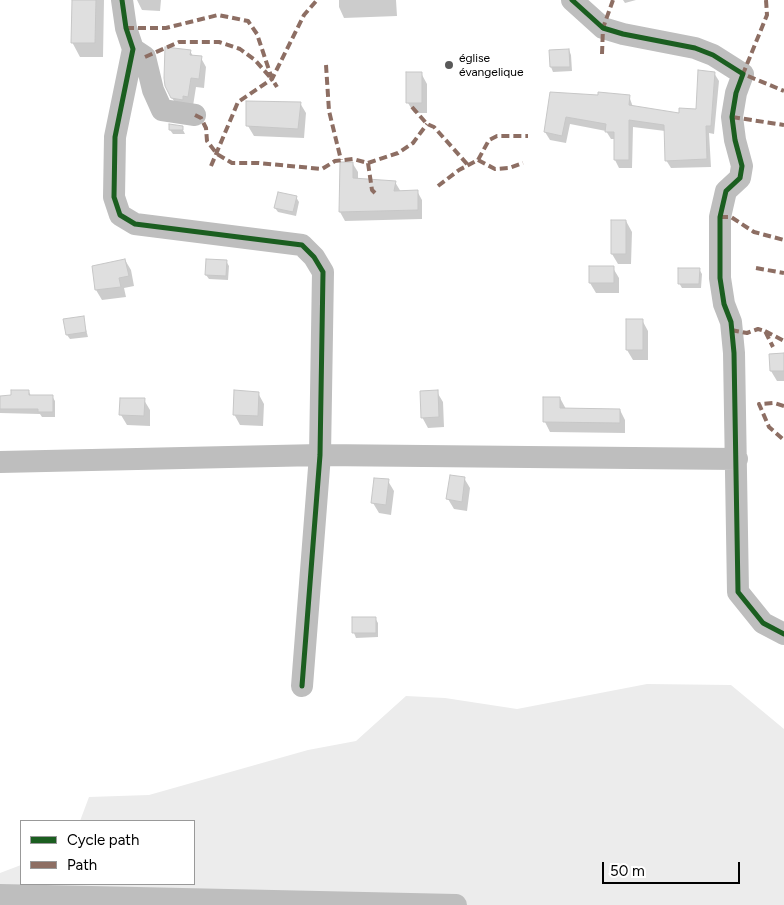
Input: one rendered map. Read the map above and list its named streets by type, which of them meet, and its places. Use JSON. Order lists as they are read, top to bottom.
{
  "places": ["église évangelique"],
  "legend": ["Cycle path", "Path"],
  "scale_bar": "50 m"
}
